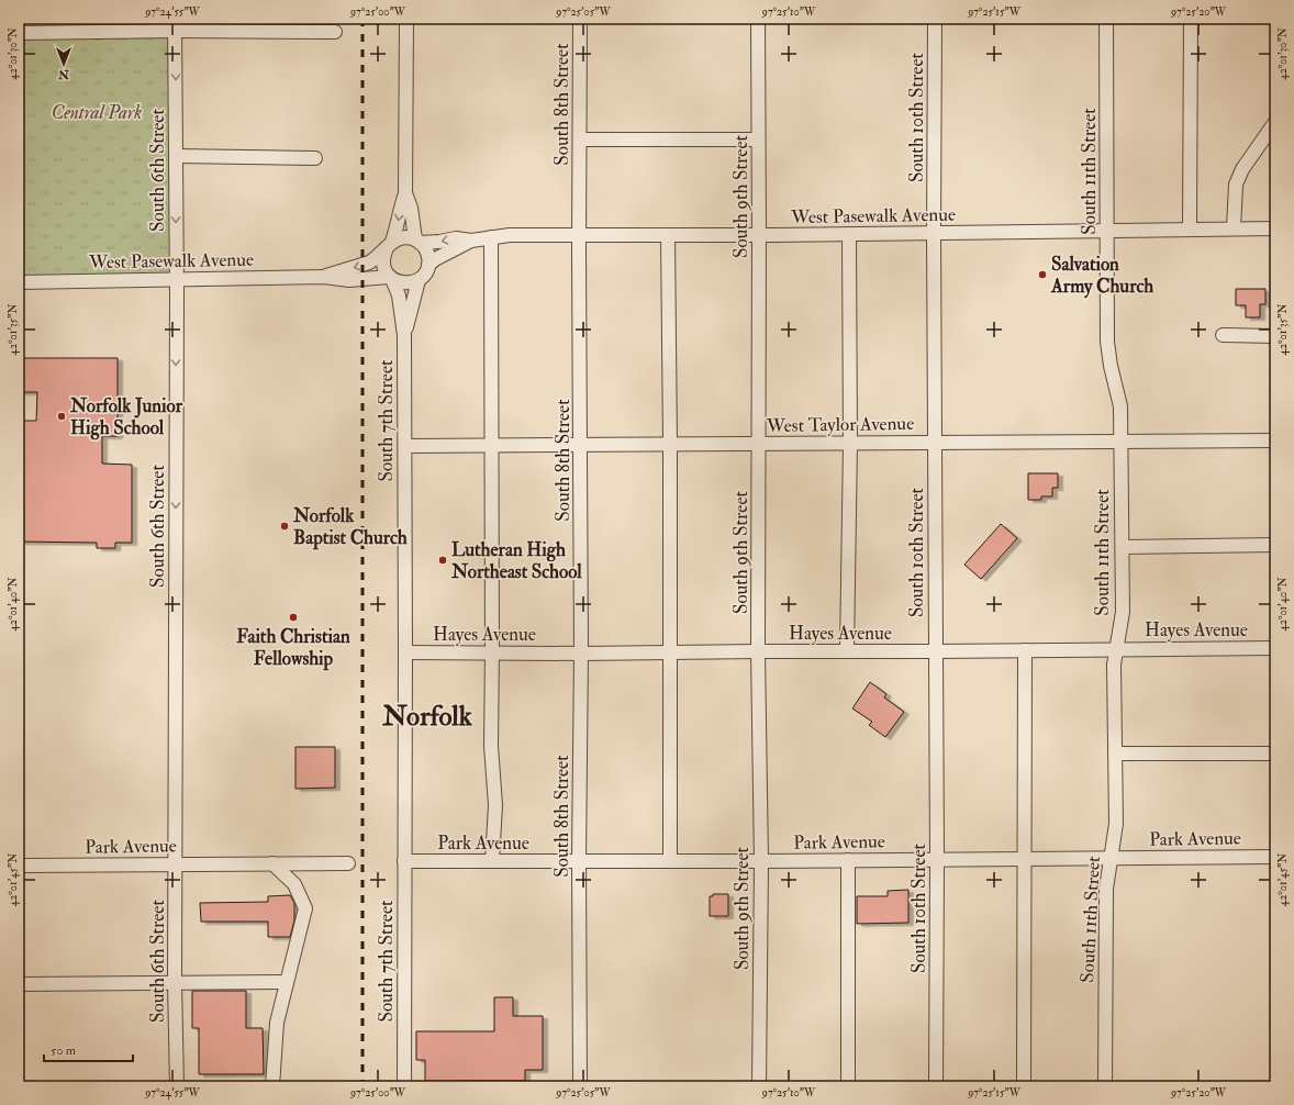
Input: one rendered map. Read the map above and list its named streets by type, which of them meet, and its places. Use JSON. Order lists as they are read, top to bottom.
{
  "streets": {
    "street": [
      "South 8th Street",
      "South 10th Street",
      "South 6th Street",
      "South 11th Street",
      "South 9th Street",
      "West Pasewalk Avenue",
      "South 7th Street",
      "West Taylor Avenue",
      "Hayes Avenue",
      "Park Avenue"
    ]
  },
  "crossings": [
    ["South 8th Street", "West Pasewalk Avenue"],
    ["South 8th Street", "West Taylor Avenue"],
    ["South 8th Street", "Hayes Avenue"],
    ["South 8th Street", "Park Avenue"],
    ["South 10th Street", "West Pasewalk Avenue"],
    ["South 10th Street", "West Taylor Avenue"],
    ["South 10th Street", "Hayes Avenue"],
    ["South 10th Street", "Park Avenue"],
    ["South 6th Street", "West Pasewalk Avenue"],
    ["South 6th Street", "Park Avenue"],
    ["South 11th Street", "West Pasewalk Avenue"],
    ["South 11th Street", "West Taylor Avenue"],
    ["South 11th Street", "Hayes Avenue"],
    ["South 11th Street", "Park Avenue"],
    ["South 9th Street", "West Pasewalk Avenue"],
    ["South 9th Street", "West Taylor Avenue"],
    ["South 9th Street", "Hayes Avenue"],
    ["South 9th Street", "Park Avenue"],
    ["West Pasewalk Avenue", "South 7th Street"],
    ["South 7th Street", "West Taylor Avenue"],
    ["South 7th Street", "Hayes Avenue"],
    ["South 7th Street", "Park Avenue"]
  ],
  "one_way": ["South 6th Street"],
  "districts": ["Norfolk"],
  "parks": ["Central Park"],
  "places": [
    "Salvation Army Church",
    "Norfolk Junior High School",
    "Norfolk Baptist Church",
    "Lutheran High Northeast School",
    "Faith Christian Fellowship"
  ],
  "scale_bar": "50 m",
  "north": "bottom",
  "coordinates": [
    "97°24'55\"W",
    "97°25'00\"W",
    "97°25'05\"W",
    "97°25'10\"W",
    "97°25'15\"W",
    "97°25'20\"W",
    "42°01'30\"N",
    "42°01'35\"N",
    "42°01'40\"N",
    "42°01'45\"N"
  ]
}
